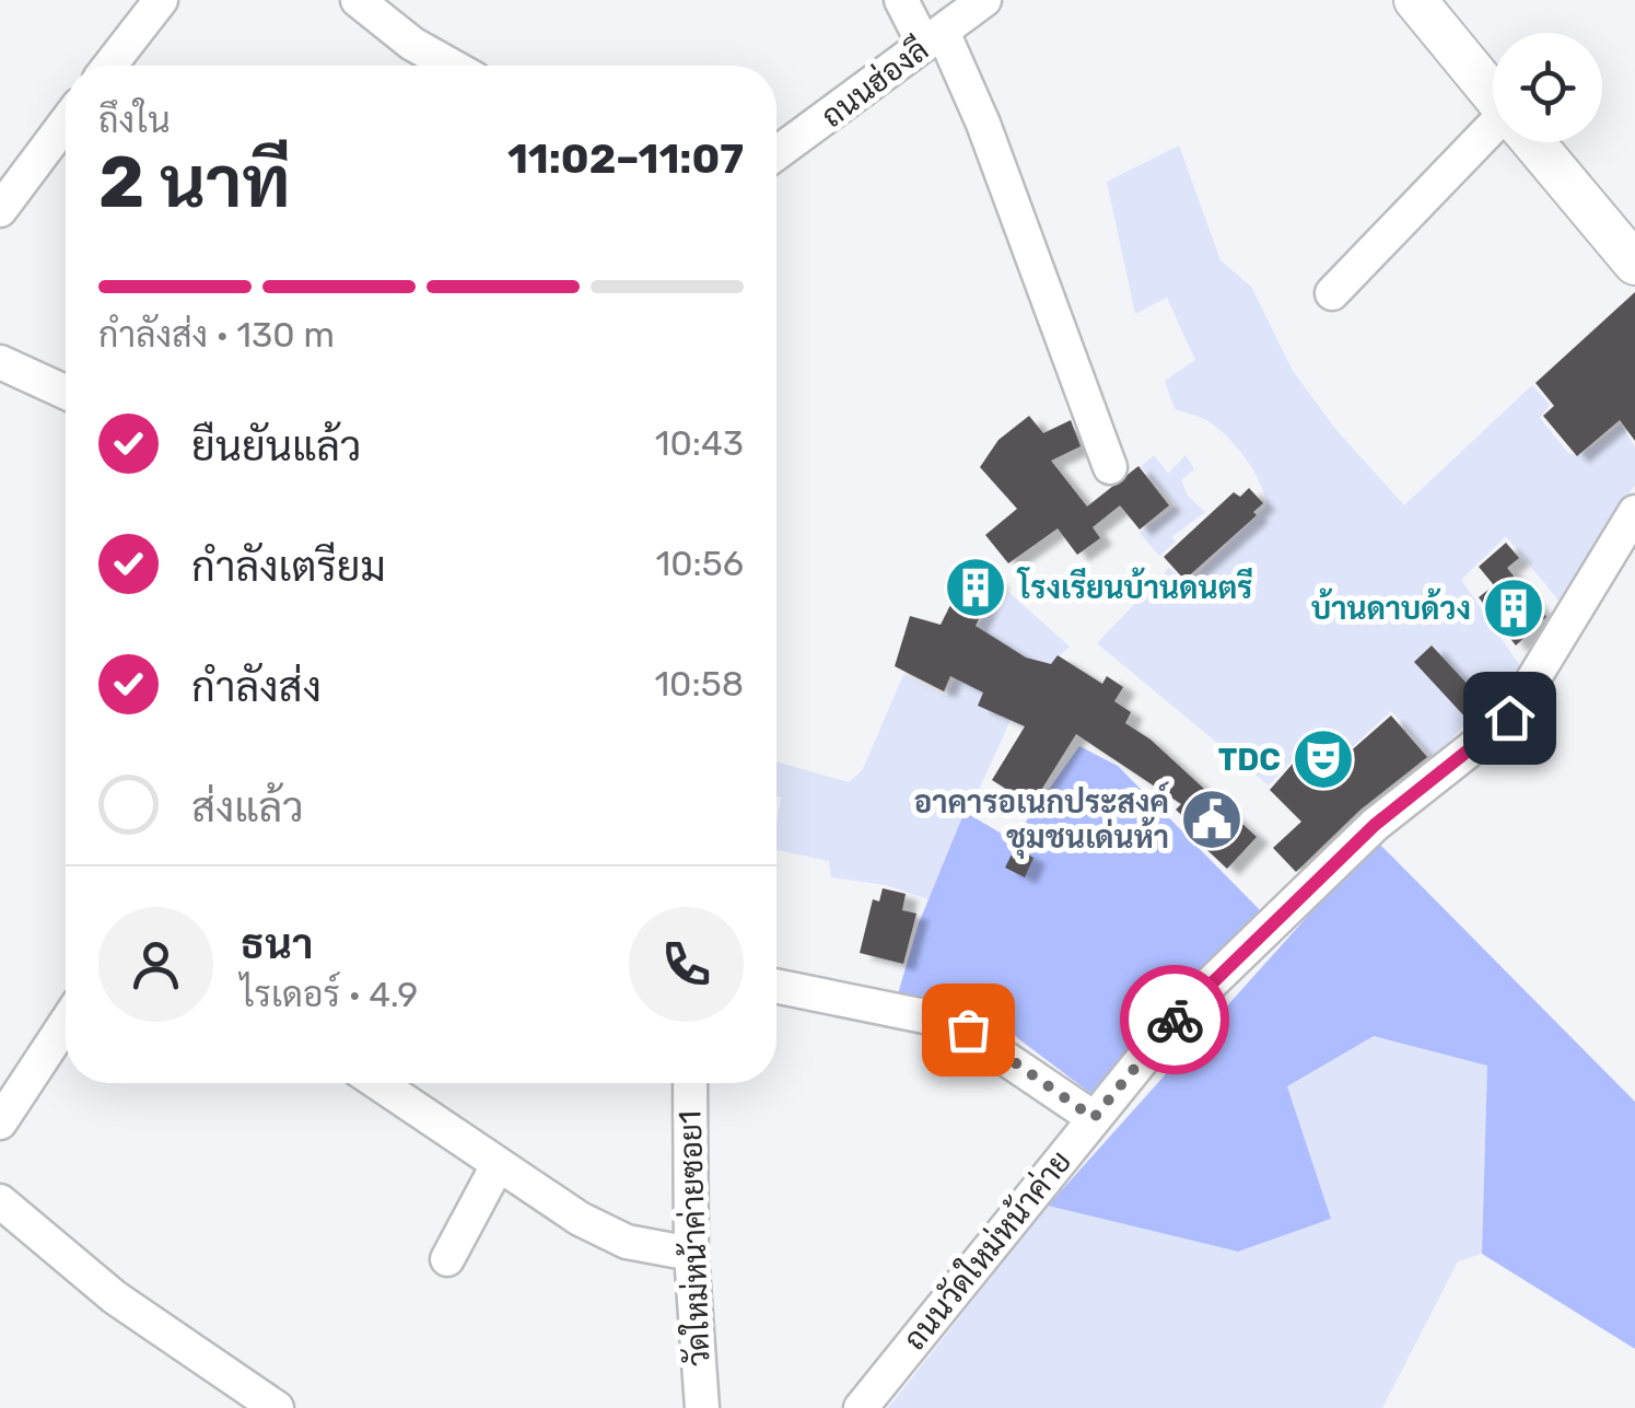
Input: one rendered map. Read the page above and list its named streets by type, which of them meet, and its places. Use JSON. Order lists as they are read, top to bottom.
{
  "streets": {
    "street": ["ถนนฮ่องลี", "วัดใหม่หน้าค่ายซอย1", "ถนนวัดใหม่หน้าค่าย"]
  },
  "places": {
    "building": ["โรงเรียนบ้านดนตรี", "บ้านดาบด้วง"],
    "theatre": ["TDC"],
    "public building": ["อาคารอเนกประสงค์ ชุมชนเด่นห้า"]
  },
  "page": {
    "heading": ["2 นาที", "ถึงใน", "11:02–11:07"],
    "panel": ["ธนา", "ไรเดอร์ · 4.9"],
    "bar": "กำลังส่ง · 130 m",
    "list": [
      ["ยืนยันแล้ว", "10:43"],
      ["กำลังเตรียม", "10:56"],
      ["กำลังส่ง", "10:58"],
      "ส่งแล้ว"
    ]
  }
}
